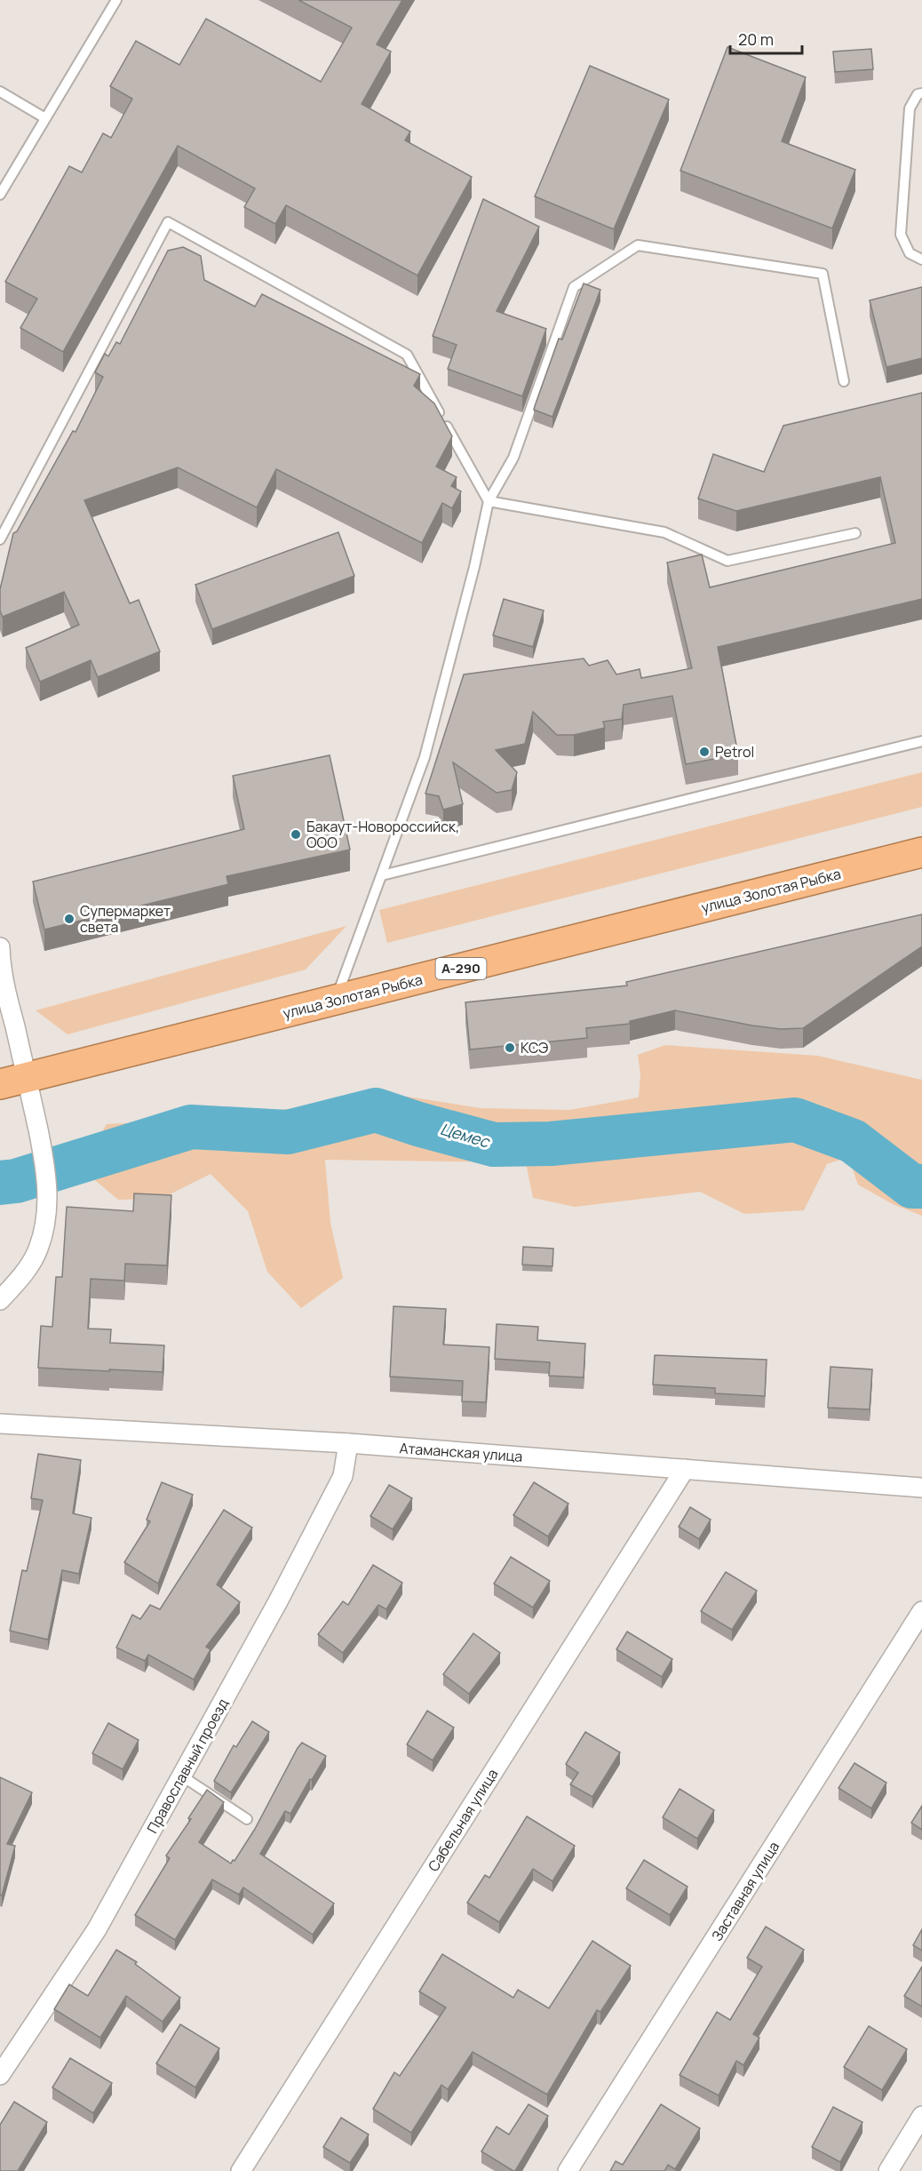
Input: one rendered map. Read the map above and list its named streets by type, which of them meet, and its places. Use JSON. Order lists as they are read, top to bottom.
{
  "streets": {
    "highway": ["улица Золотая Рыбка", "А-290"],
    "street": [
      "Атаманская улица",
      "Православный проезд",
      "Сабельная улица",
      "Заставная улица"
    ]
  },
  "crossings": [
    ["Атаманская улица", "Православный проезд"],
    ["Атаманская улица", "Сабельная улица"]
  ],
  "water": ["Цемес"],
  "places": [
    "Petrol",
    "Бакаут-Новороссийск, ООО",
    "Супермаркет света",
    "КСЭ"
  ],
  "scale_bar": "20 m"
}
